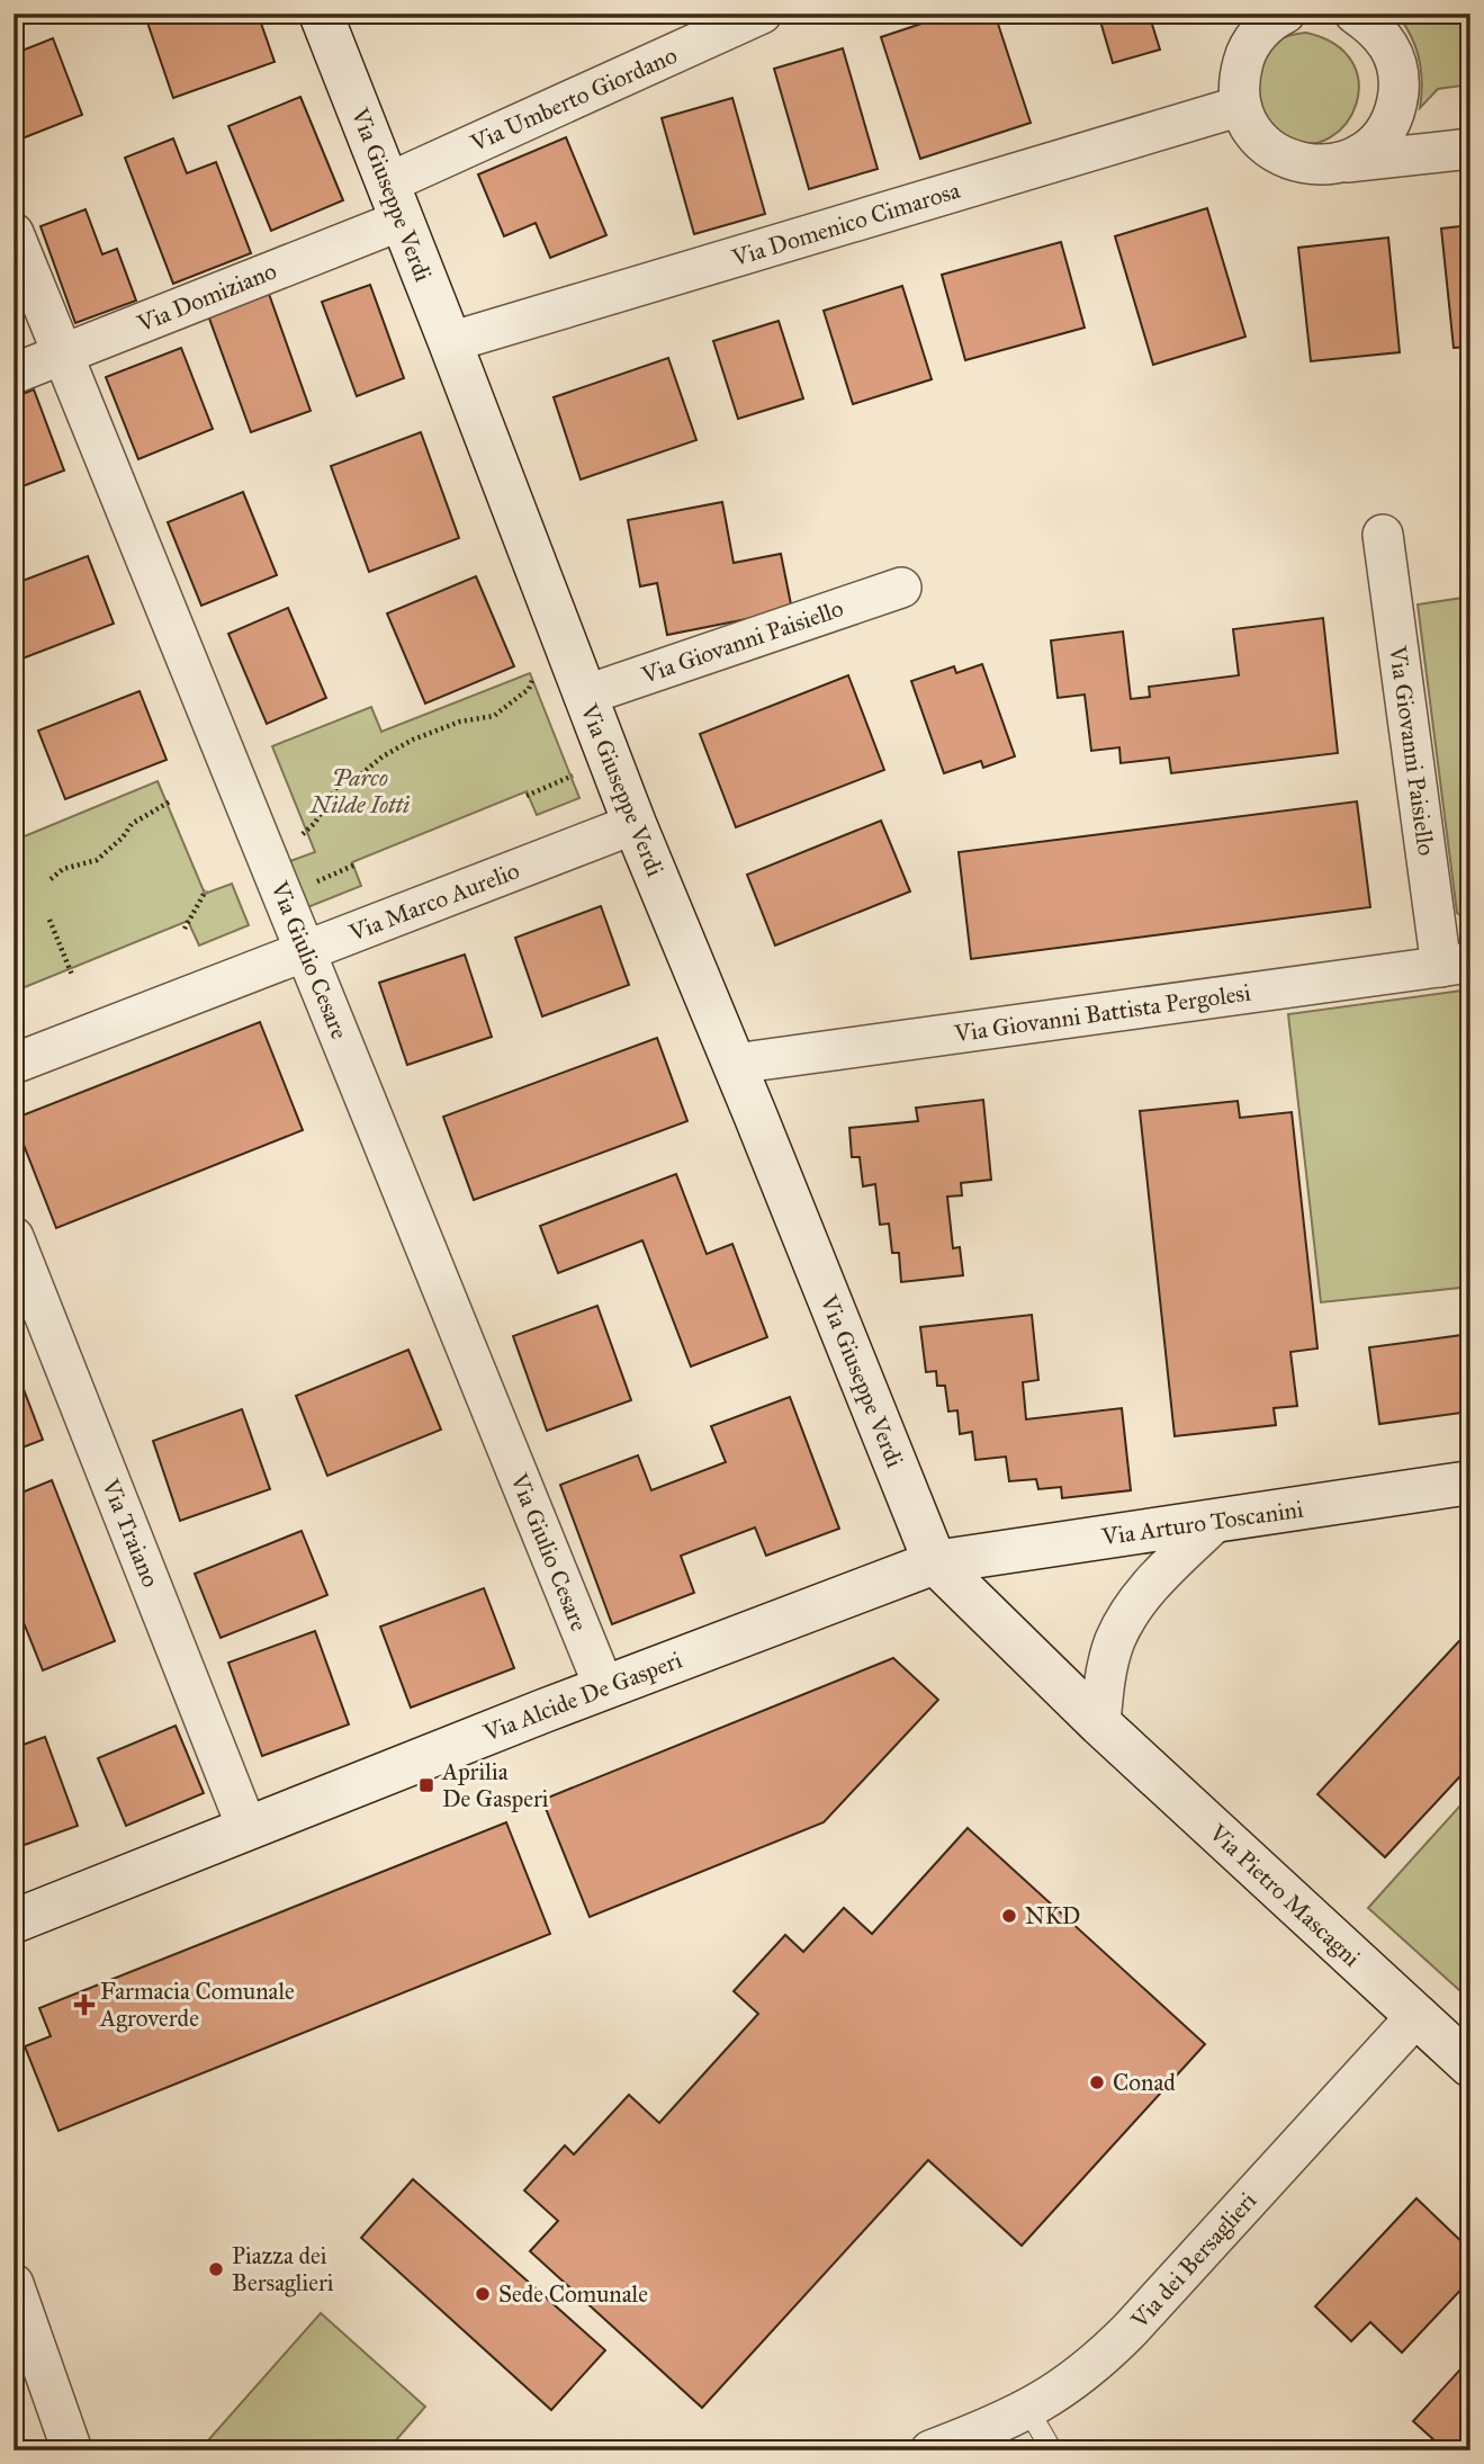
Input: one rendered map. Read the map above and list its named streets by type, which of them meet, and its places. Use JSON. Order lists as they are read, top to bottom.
{
  "streets": {
    "street": [
      "Via Umberto Giordano",
      "Via Giuseppe Verdi",
      "Via Domenico Cimarosa",
      "Via Domiziano",
      "Via Giovanni Paisiello",
      "Via Marco Aurelio",
      "Via Giulio Cesare",
      "Via Giovanni Battista Pergolesi",
      "Via Arturo Toscanini",
      "Via Traiano",
      "Via Alcide De Gasperi",
      "Via Pietro Mascagni",
      "Via dei Bersaglieri"
    ]
  },
  "crossings": [
    ["Via Umberto Giordano", "Via Giuseppe Verdi"],
    ["Via Umberto Giordano", "Via Domiziano"],
    ["Via Giuseppe Verdi", "Via Domenico Cimarosa"],
    ["Via Giuseppe Verdi", "Via Domiziano"],
    ["Via Giuseppe Verdi", "Via Giovanni Paisiello"],
    ["Via Giuseppe Verdi", "Via Marco Aurelio"],
    ["Via Giuseppe Verdi", "Via Giovanni Battista Pergolesi"],
    ["Via Giuseppe Verdi", "Via Arturo Toscanini"],
    ["Via Giuseppe Verdi", "Via Alcide De Gasperi"],
    ["Via Giuseppe Verdi", "Via Pietro Mascagni"],
    ["Via Domiziano", "Via Giulio Cesare"],
    ["Via Giovanni Paisiello", "Via Giovanni Battista Pergolesi"],
    ["Via Marco Aurelio", "Via Giulio Cesare"],
    ["Via Giulio Cesare", "Via Alcide De Gasperi"],
    ["Via Arturo Toscanini", "Via Alcide De Gasperi"],
    ["Via Arturo Toscanini", "Via Pietro Mascagni"],
    ["Via Traiano", "Via Alcide De Gasperi"],
    ["Via Alcide De Gasperi", "Via Pietro Mascagni"],
    ["Via Pietro Mascagni", "Via dei Bersaglieri"]
  ],
  "parks": ["Parco Nilde Iotti"],
  "places": {
    "transit": ["Aprilia De Gasperi"],
    "other": [
      "NKD",
      "Conad",
      "Piazza dei Bersaglieri",
      "Sede Comunale"
    ],
    "health": ["Farmacia Comunale Agroverde"]
  }
}
